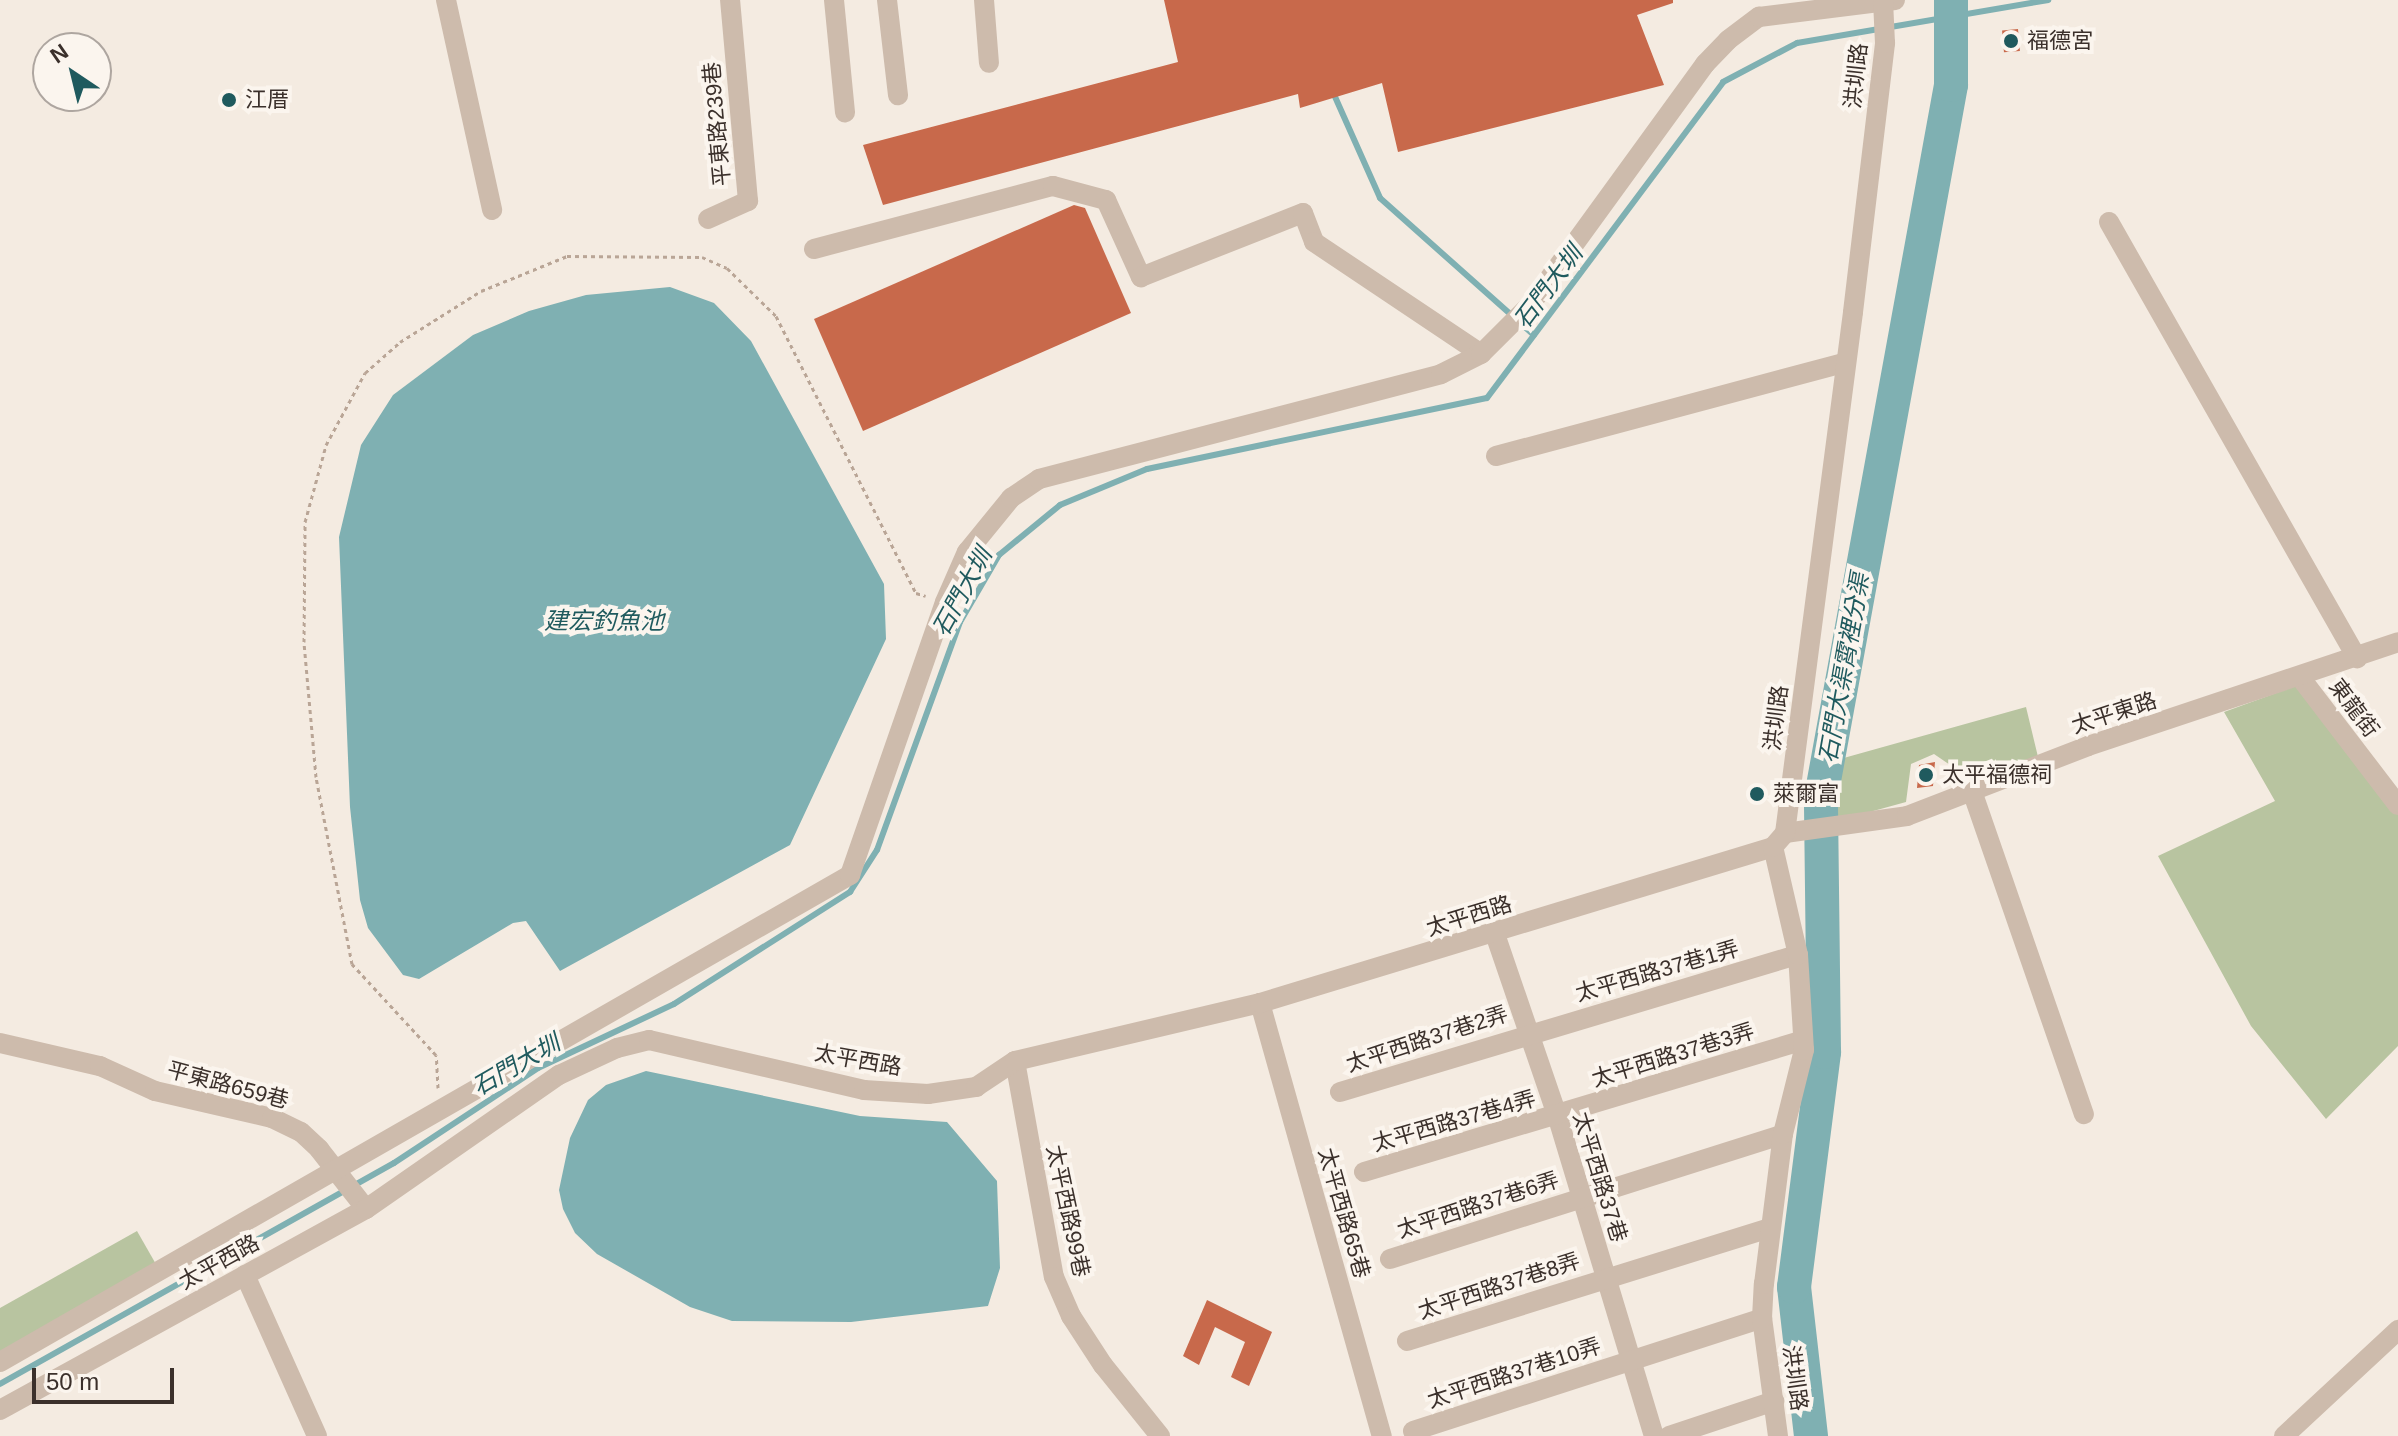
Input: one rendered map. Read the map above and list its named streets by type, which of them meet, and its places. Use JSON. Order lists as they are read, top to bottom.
{
  "streets": {
    "street": [
      "洪圳路",
      "平東路239巷",
      "東龍街",
      "太平東路",
      "太平西路",
      "太平西路37巷1弄",
      "太平西路37巷2弄",
      "太平西路37巷3弄",
      "平東路659巷",
      "太平西路37巷4弄",
      "太平西路37巷",
      "太平西路37巷6弄",
      "太平西路99巷",
      "太平西路65巷",
      "太平西路37巷8弄",
      "太平西路37巷10弄"
    ]
  },
  "crossings": [
    ["洪圳路", "太平東路"],
    ["洪圳路", "太平西路"],
    ["洪圳路", "太平西路37巷1弄"],
    ["洪圳路", "太平西路37巷3弄"],
    ["洪圳路", "太平西路37巷6弄"],
    ["洪圳路", "太平西路37巷8弄"],
    ["洪圳路", "太平西路37巷10弄"],
    ["東龍街", "太平東路"],
    ["太平東路", "太平西路"],
    ["太平西路", "平東路659巷"],
    ["太平西路", "太平西路37巷"],
    ["太平西路", "太平西路99巷"],
    ["太平西路", "太平西路65巷"],
    ["太平西路37巷1弄", "太平西路37巷2弄"],
    ["太平西路37巷1弄", "太平西路37巷"],
    ["太平西路37巷2弄", "太平西路37巷"],
    ["太平西路37巷3弄", "太平西路37巷4弄"],
    ["太平西路37巷3弄", "太平西路37巷"],
    ["太平西路37巷4弄", "太平西路37巷"],
    ["太平西路37巷", "太平西路37巷6弄"],
    ["太平西路37巷", "太平西路37巷8弄"],
    ["太平西路37巷", "太平西路37巷10弄"]
  ],
  "water": ["石門大圳", "建宏釣魚池", "石門大渠霄裡分渠"],
  "places": [
    "福德宮",
    "江厝",
    "太平福德祠",
    "萊爾富"
  ],
  "scale_bar": "50 m",
  "north": "top left"
}
